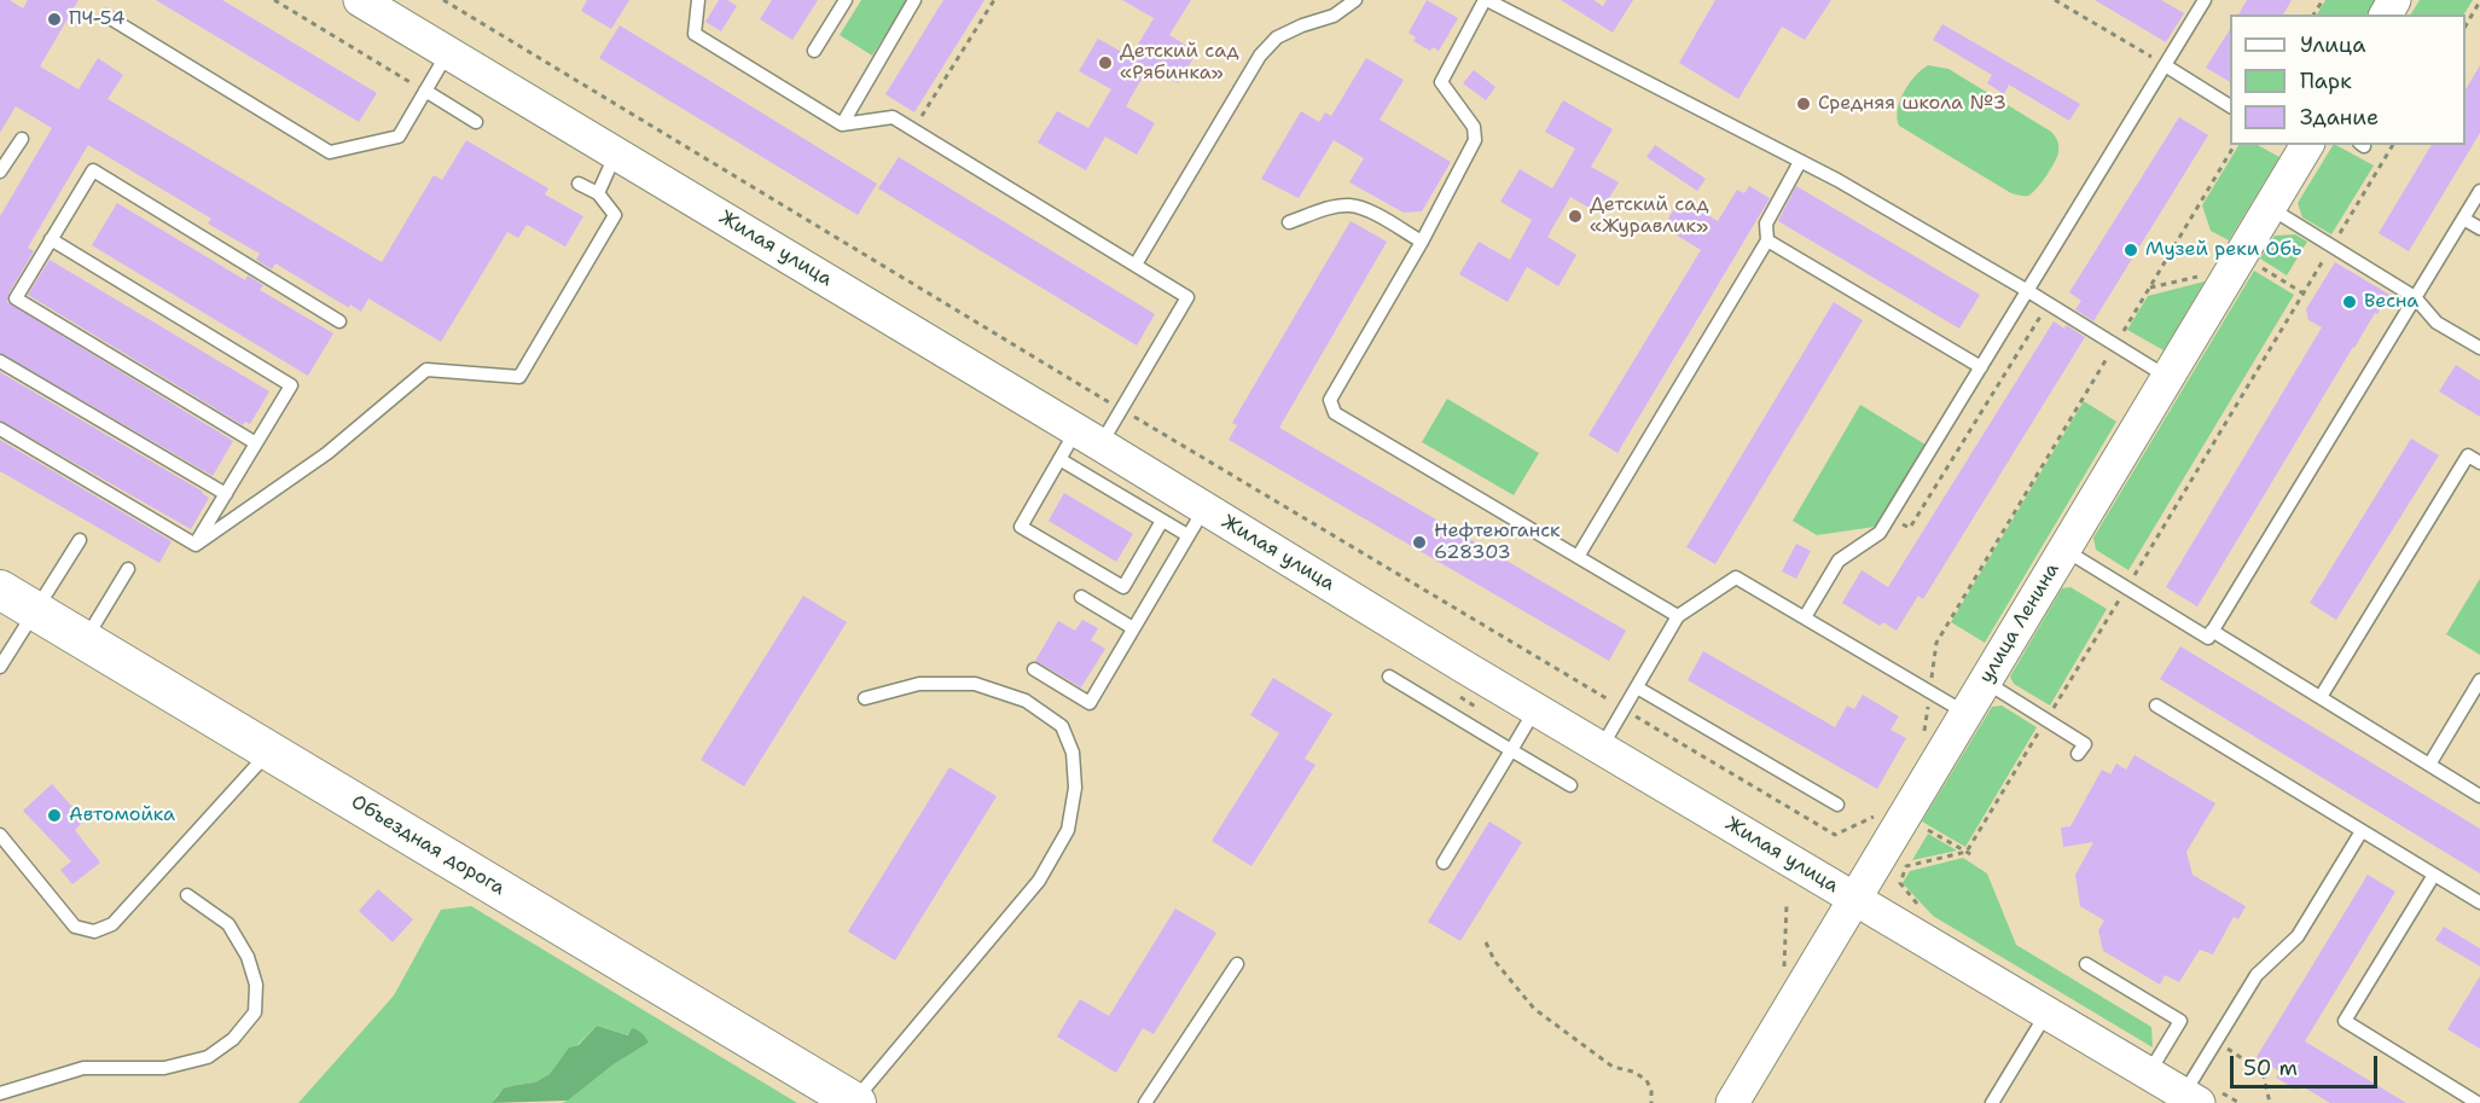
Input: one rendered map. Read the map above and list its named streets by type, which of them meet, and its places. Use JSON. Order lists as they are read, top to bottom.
{
  "streets": {
    "main road": ["Жилая улица", "улица Ленина", "Объездная дорога"]
  },
  "crossings": [
    ["Жилая улица", "улица Ленина"]
  ],
  "places": [
    "ПЧ-54",
    "Детский сад «Рябинка»",
    "Средняя школа №3",
    "Детский сад «Журавлик»",
    "Музей реки Обь",
    "Весна",
    "Нефтеюганск 628303",
    "Автомойка"
  ],
  "legend": ["Улица", "Парк", "Здание"],
  "scale_bar": "50 m"
}
